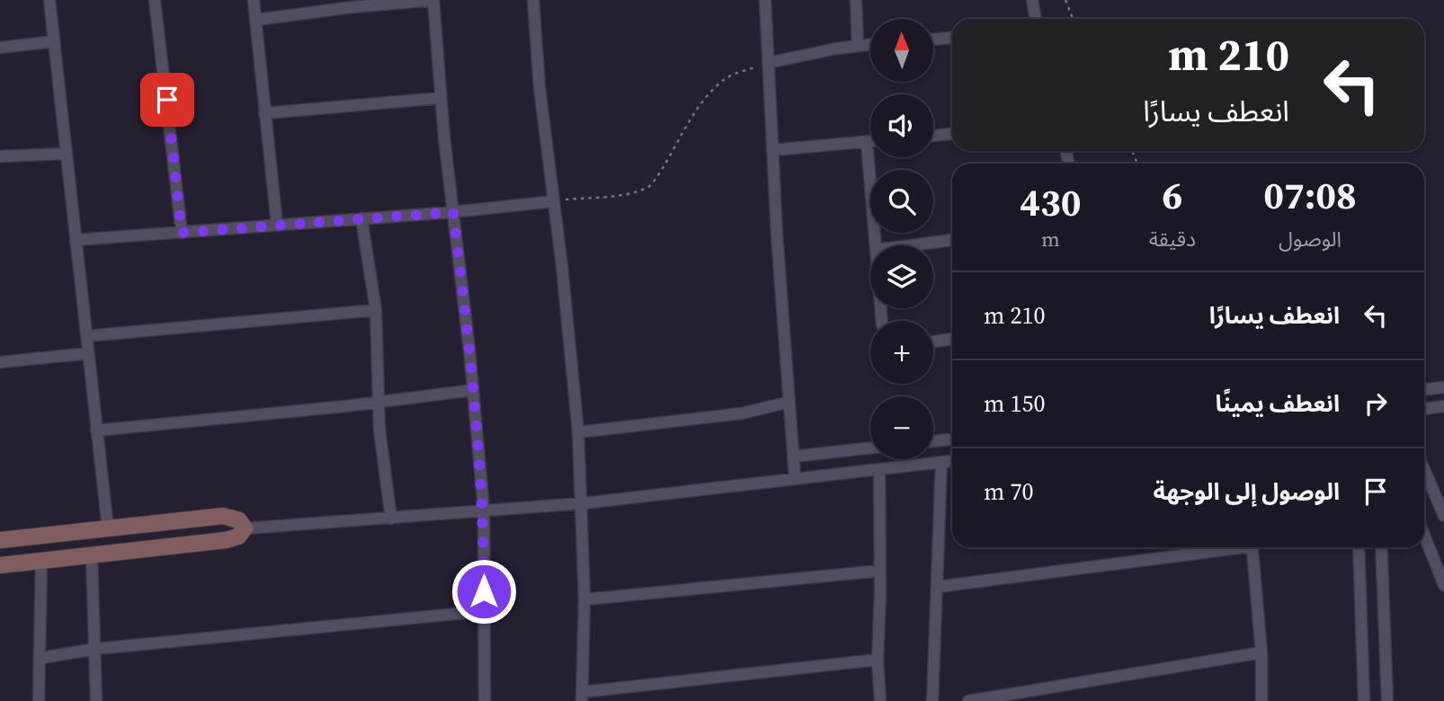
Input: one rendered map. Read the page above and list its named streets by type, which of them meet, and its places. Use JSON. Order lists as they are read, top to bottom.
{
  "north": "top",
  "page": {
    "map_buttons": ["+", "−"],
    "turn": ["210 m", "انعطف يسارًا"],
    "eta": [
      "07:08",
      "الوصول",
      "6",
      "دقيقة",
      "430",
      "m"
    ],
    "list": [
      {
        "name": "انعطف يسارًا",
        "value": "210 m"
      },
      {
        "name": "انعطف يمينًا",
        "value": "150 m"
      },
      {
        "name": "الوصول إلى الوجهة",
        "value": "70 m"
      }
    ]
  }
}
